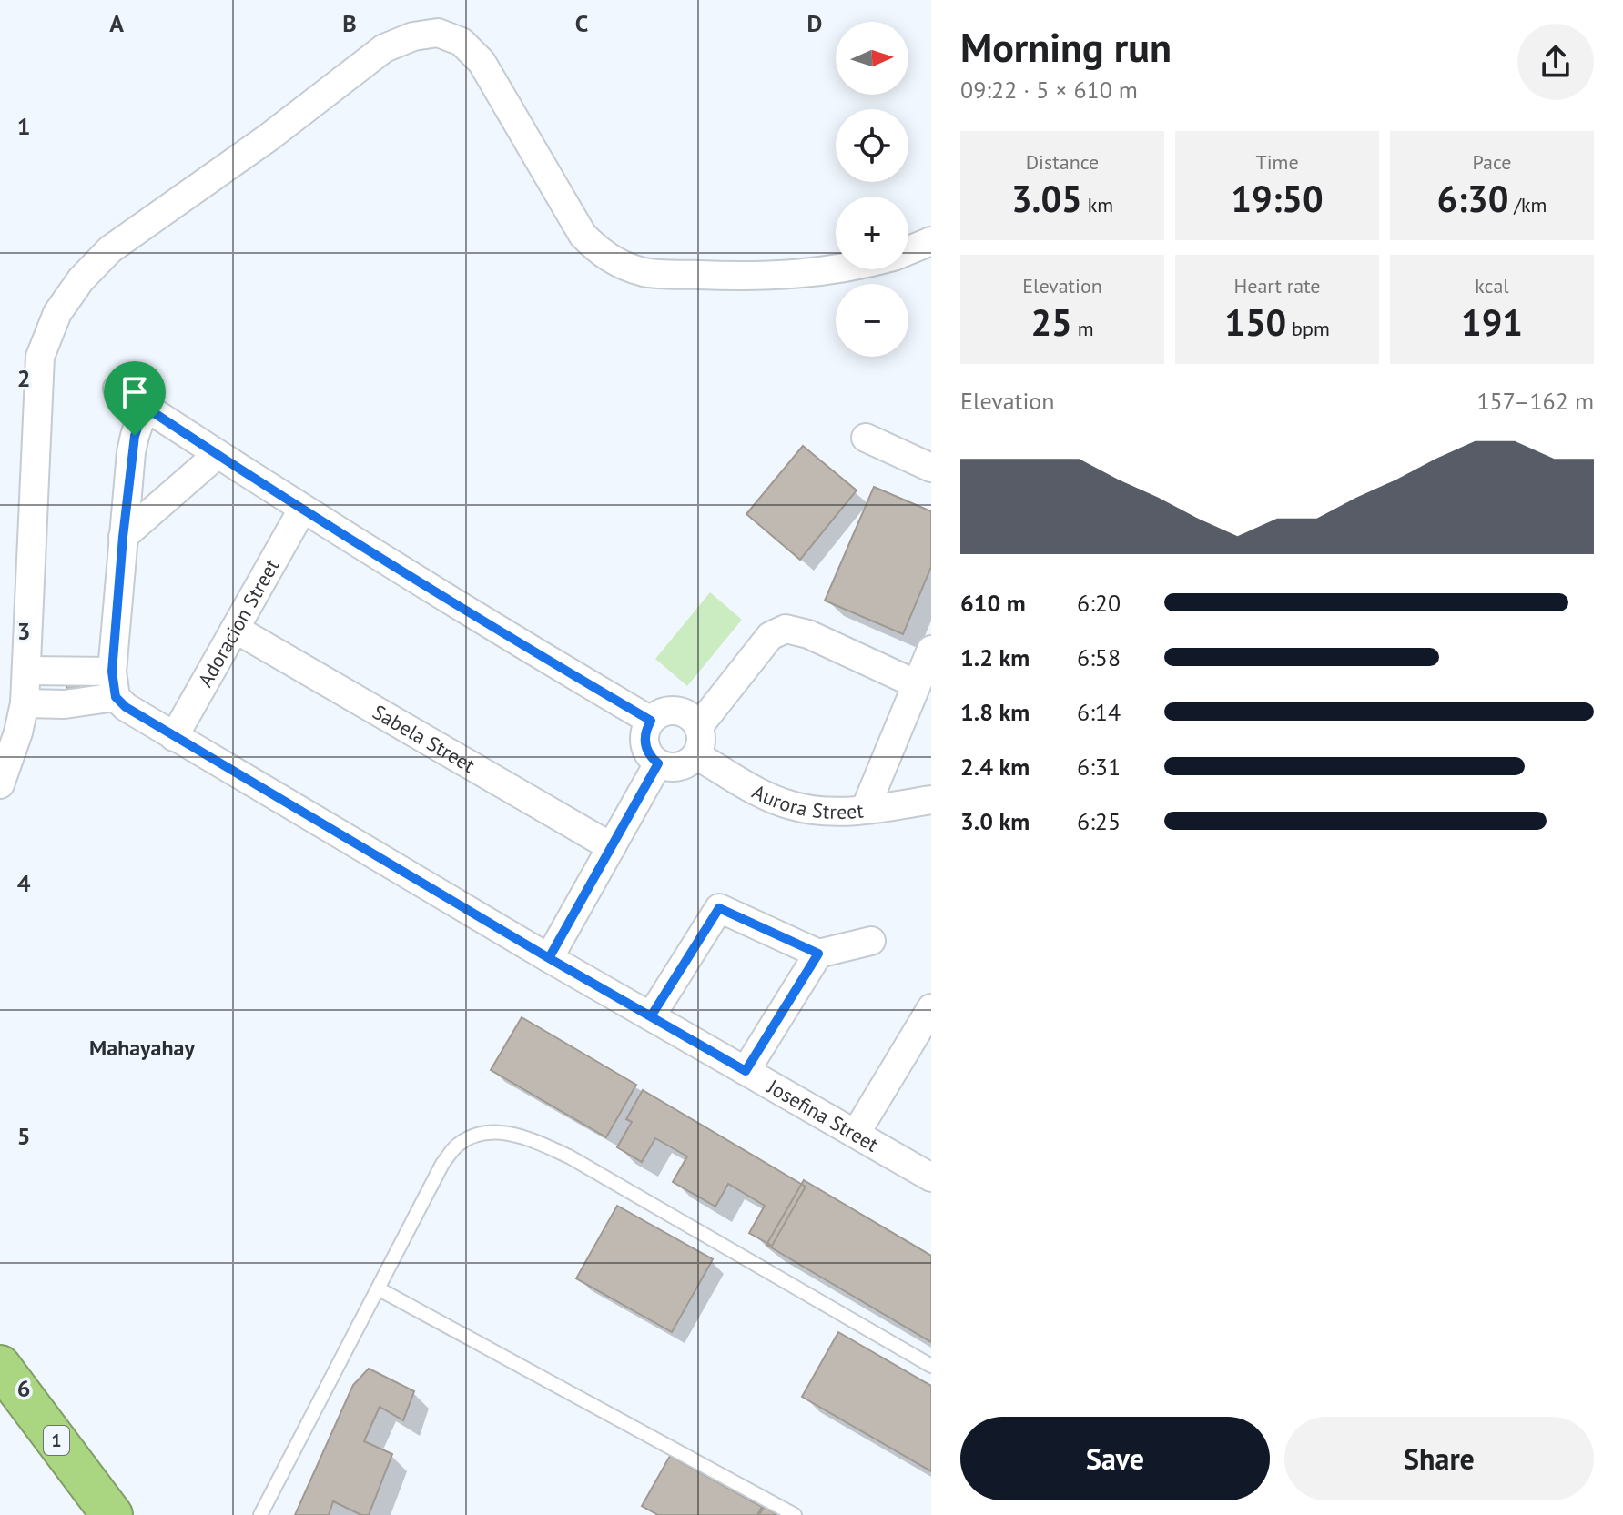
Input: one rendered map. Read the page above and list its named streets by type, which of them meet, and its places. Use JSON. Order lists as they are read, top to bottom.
{
  "streets": {
    "highway": ["1"],
    "street": [
      "Adoracion Street",
      "Sabela Street",
      "Aurora Street",
      "Josefina Street"
    ]
  },
  "crossings": [
    ["Adoracion Street", "Sabela Street"],
    ["Adoracion Street", "Josefina Street"]
  ],
  "districts": ["Mahayahay"],
  "north": "right",
  "page": {
    "heading": ["Morning run", "09:22 · 5 × 610 m"],
    "map_buttons": ["+", "−"],
    "stats": [
      ["Distance", "3.05 km"],
      ["Time", "19:50"],
      ["Pace", "6:30 /km"],
      ["Elevation", "25 m"],
      ["Heart rate", "150 bpm"],
      ["kcal", "191"]
    ],
    "chart": ["Elevation", "157–162 m"],
    "list": [
      {
        "name": "610 m",
        "note": "6:20"
      },
      {
        "name": "1.2 km",
        "note": "6:58"
      },
      {
        "name": "1.8 km",
        "note": "6:14"
      },
      {
        "name": "2.4 km",
        "note": "6:31"
      },
      {
        "name": "3.0 km",
        "note": "6:25"
      }
    ],
    "buttons": ["Save", "Share"]
  },
  "grid": {
    "columns": [
      "A",
      "B",
      "C",
      "D"
    ],
    "rows": [
      "1",
      "2",
      "3",
      "4",
      "5",
      "6"
    ]
  }
}
